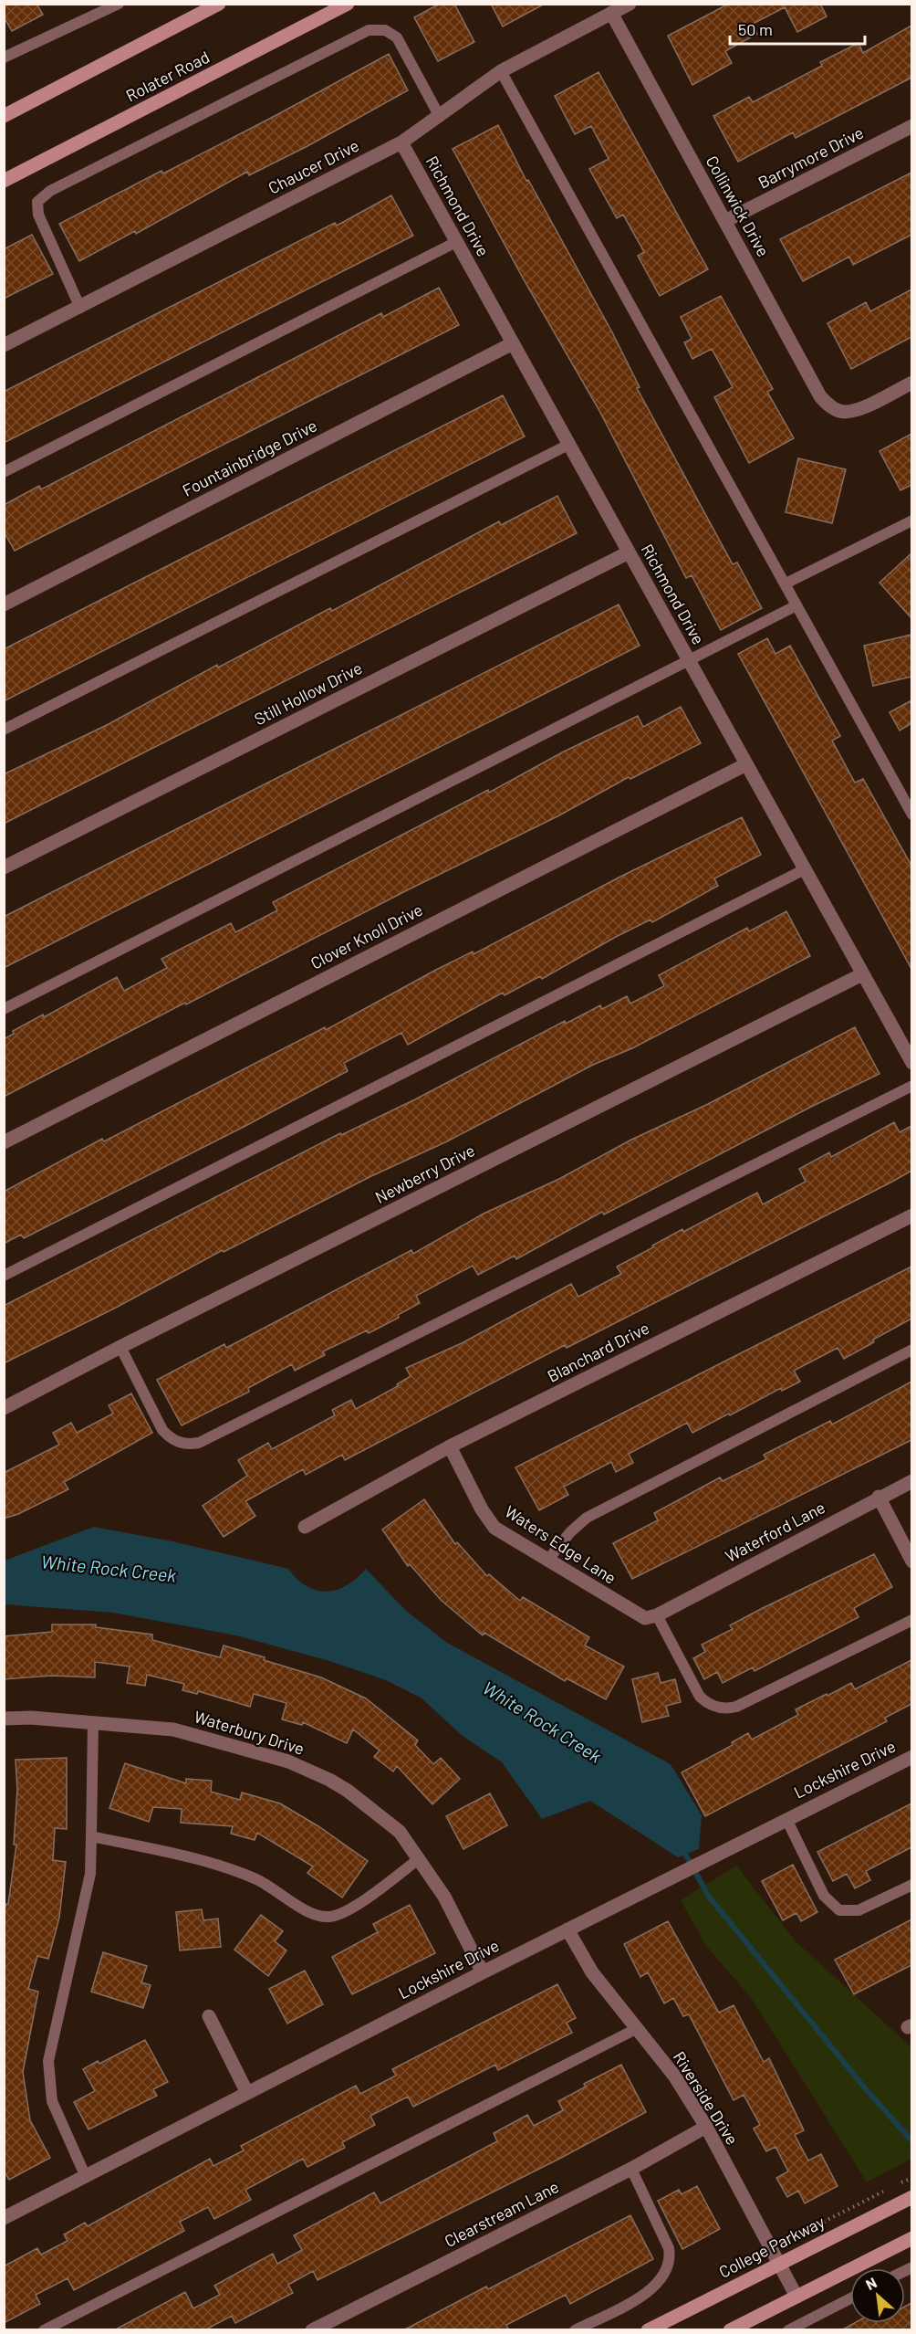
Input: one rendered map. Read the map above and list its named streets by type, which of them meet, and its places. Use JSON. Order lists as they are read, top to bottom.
{
  "streets": {
    "main road": ["Rolater Road", "College Parkway"],
    "street": [
      "Barrymore Drive",
      "Chaucer Drive",
      "Richmond Drive",
      "Collinwick Drive",
      "Fountainbridge Drive",
      "Still Hollow Drive",
      "Clover Knoll Drive",
      "Newberry Drive",
      "Blanchard Drive",
      "Waterford Lane",
      "Waters Edge Lane",
      "Waterbury Drive",
      "Lockshire Drive",
      "Riverside Drive",
      "Clearstream Lane"
    ]
  },
  "crossings": [
    ["Barrymore Drive", "Collinwick Drive"],
    ["Chaucer Drive", "Richmond Drive"],
    ["Chaucer Drive", "Collinwick Drive"],
    ["Richmond Drive", "Fountainbridge Drive"],
    ["Richmond Drive", "Still Hollow Drive"],
    ["Richmond Drive", "Clover Knoll Drive"],
    ["Richmond Drive", "Newberry Drive"],
    ["Blanchard Drive", "Waters Edge Lane"],
    ["Waterford Lane", "Waters Edge Lane"],
    ["Waterbury Drive", "Lockshire Drive"],
    ["Lockshire Drive", "Riverside Drive"],
    ["Riverside Drive", "Clearstream Lane"],
    ["Riverside Drive", "College Parkway"]
  ],
  "water": ["White Rock Creek"],
  "scale_bar": "50 m",
  "north": "top left"
}
